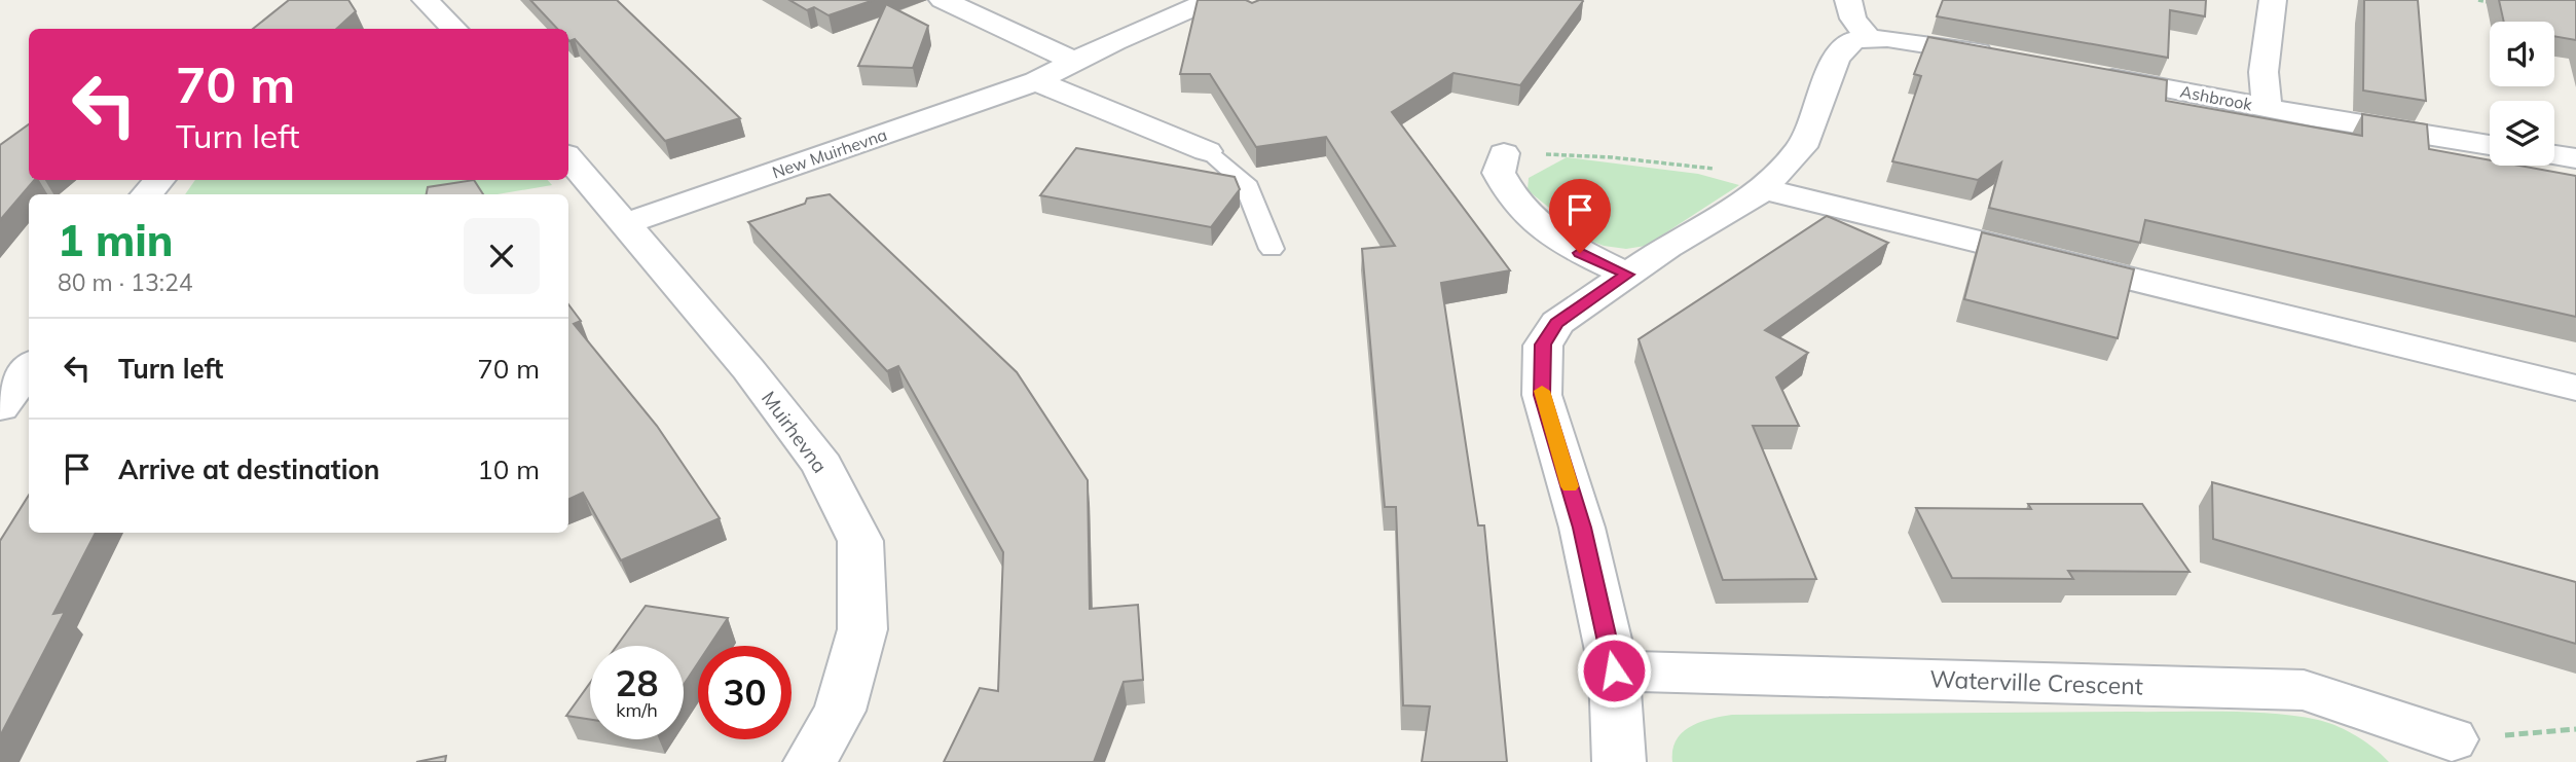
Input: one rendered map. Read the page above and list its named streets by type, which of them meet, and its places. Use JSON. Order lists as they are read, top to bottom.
{
  "streets": {
    "street": [
      "Ashbrook",
      "New Muirhevna",
      "Muirhevna",
      "Waterville Crescent"
    ]
  },
  "crossings": [
    ["New Muirhevna", "Muirhevna"]
  ],
  "page": {
    "turn": ["70 m", "Turn left"],
    "heading": ["1 min", "80 m · 13:24"],
    "list": [
      {
        "name": "Turn left",
        "value": "70 m"
      },
      {
        "name": "Arrive at destination",
        "value": "10 m"
      }
    ],
    "speed": "28 km/h",
    "limit": "30"
  }
}
